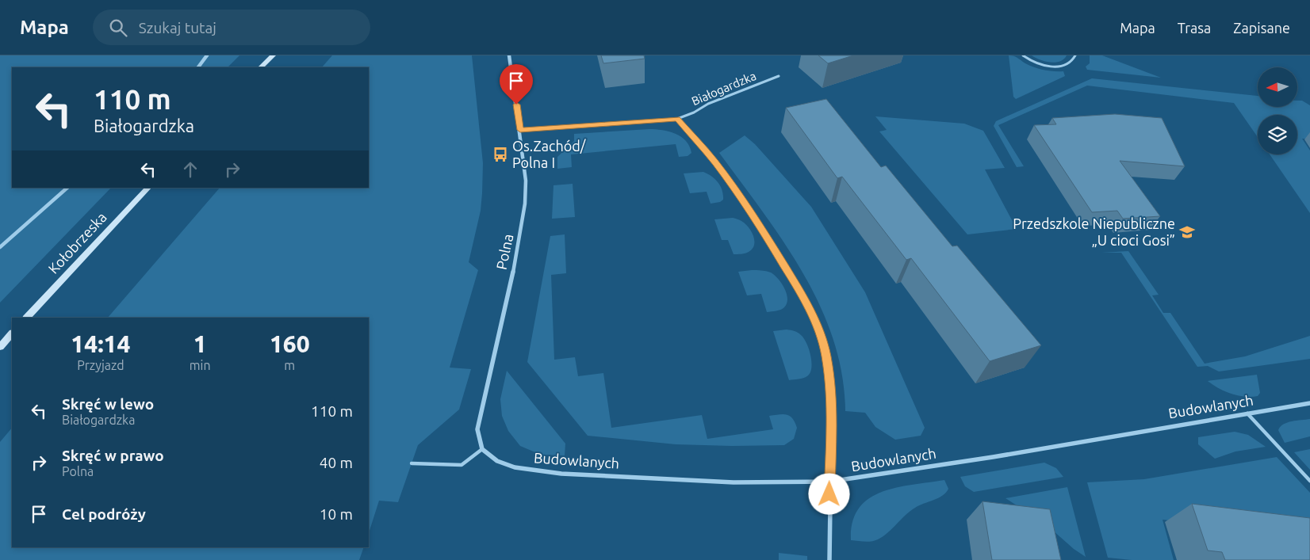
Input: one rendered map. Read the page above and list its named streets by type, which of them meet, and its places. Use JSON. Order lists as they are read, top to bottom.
{
  "streets": {
    "main road": ["Kołobrzeska"],
    "street": ["Białogardzka", "Polna", "Budowlanych"]
  },
  "crossings": [
    ["Białogardzka", "Polna"],
    ["Białogardzka", "Budowlanych"],
    ["Polna", "Budowlanych"]
  ],
  "places": {
    "bus stop": ["Os.Zachód/ Polna I"],
    "school or university": ["Przedszkole Niepubliczne „U cioci Gosi”"]
  },
  "north": "left",
  "page": {
    "header": "Mapa",
    "search": "Szukaj tutaj",
    "nav": ["Mapa", "Trasa", "Zapisane"],
    "turn": ["110 m", "Białogardzka"],
    "eta": [
      "14:14",
      "Przyjazd",
      "1",
      "min",
      "160",
      "m"
    ],
    "list": [
      {
        "name": "Skręć w lewo",
        "note": "Białogardzka",
        "value": "110 m"
      },
      {
        "name": "Skręć w prawo",
        "note": "Polna",
        "value": "40 m"
      },
      {
        "name": "Cel podróży",
        "value": "10 m"
      }
    ]
  }
}
